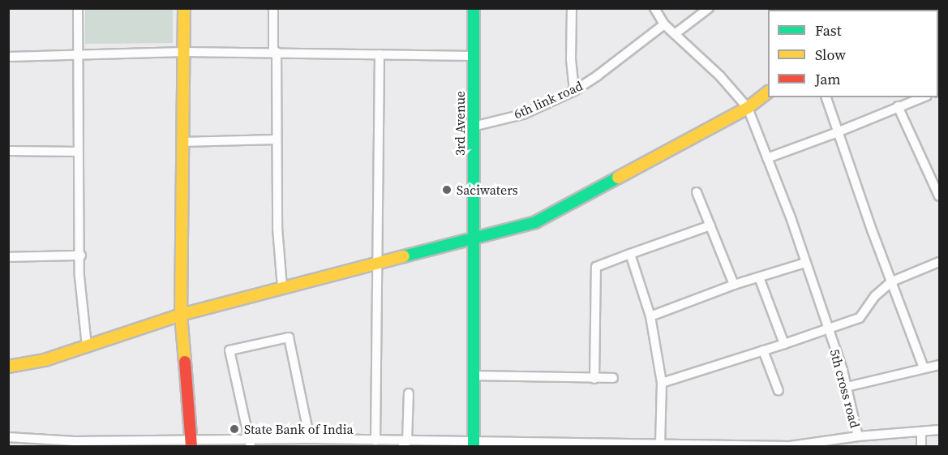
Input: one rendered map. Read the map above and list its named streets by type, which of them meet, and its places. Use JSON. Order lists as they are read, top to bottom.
{
  "streets": {
    "street": ["6th link road", "3rd Avenue", "5th cross road"]
  },
  "crossings": [
    ["6th link road", "3rd Avenue"],
    ["6th link road", "5th cross road"]
  ],
  "places": ["Saciwaters", "State Bank of India"],
  "legend": ["Fast", "Slow", "Jam"]
}
